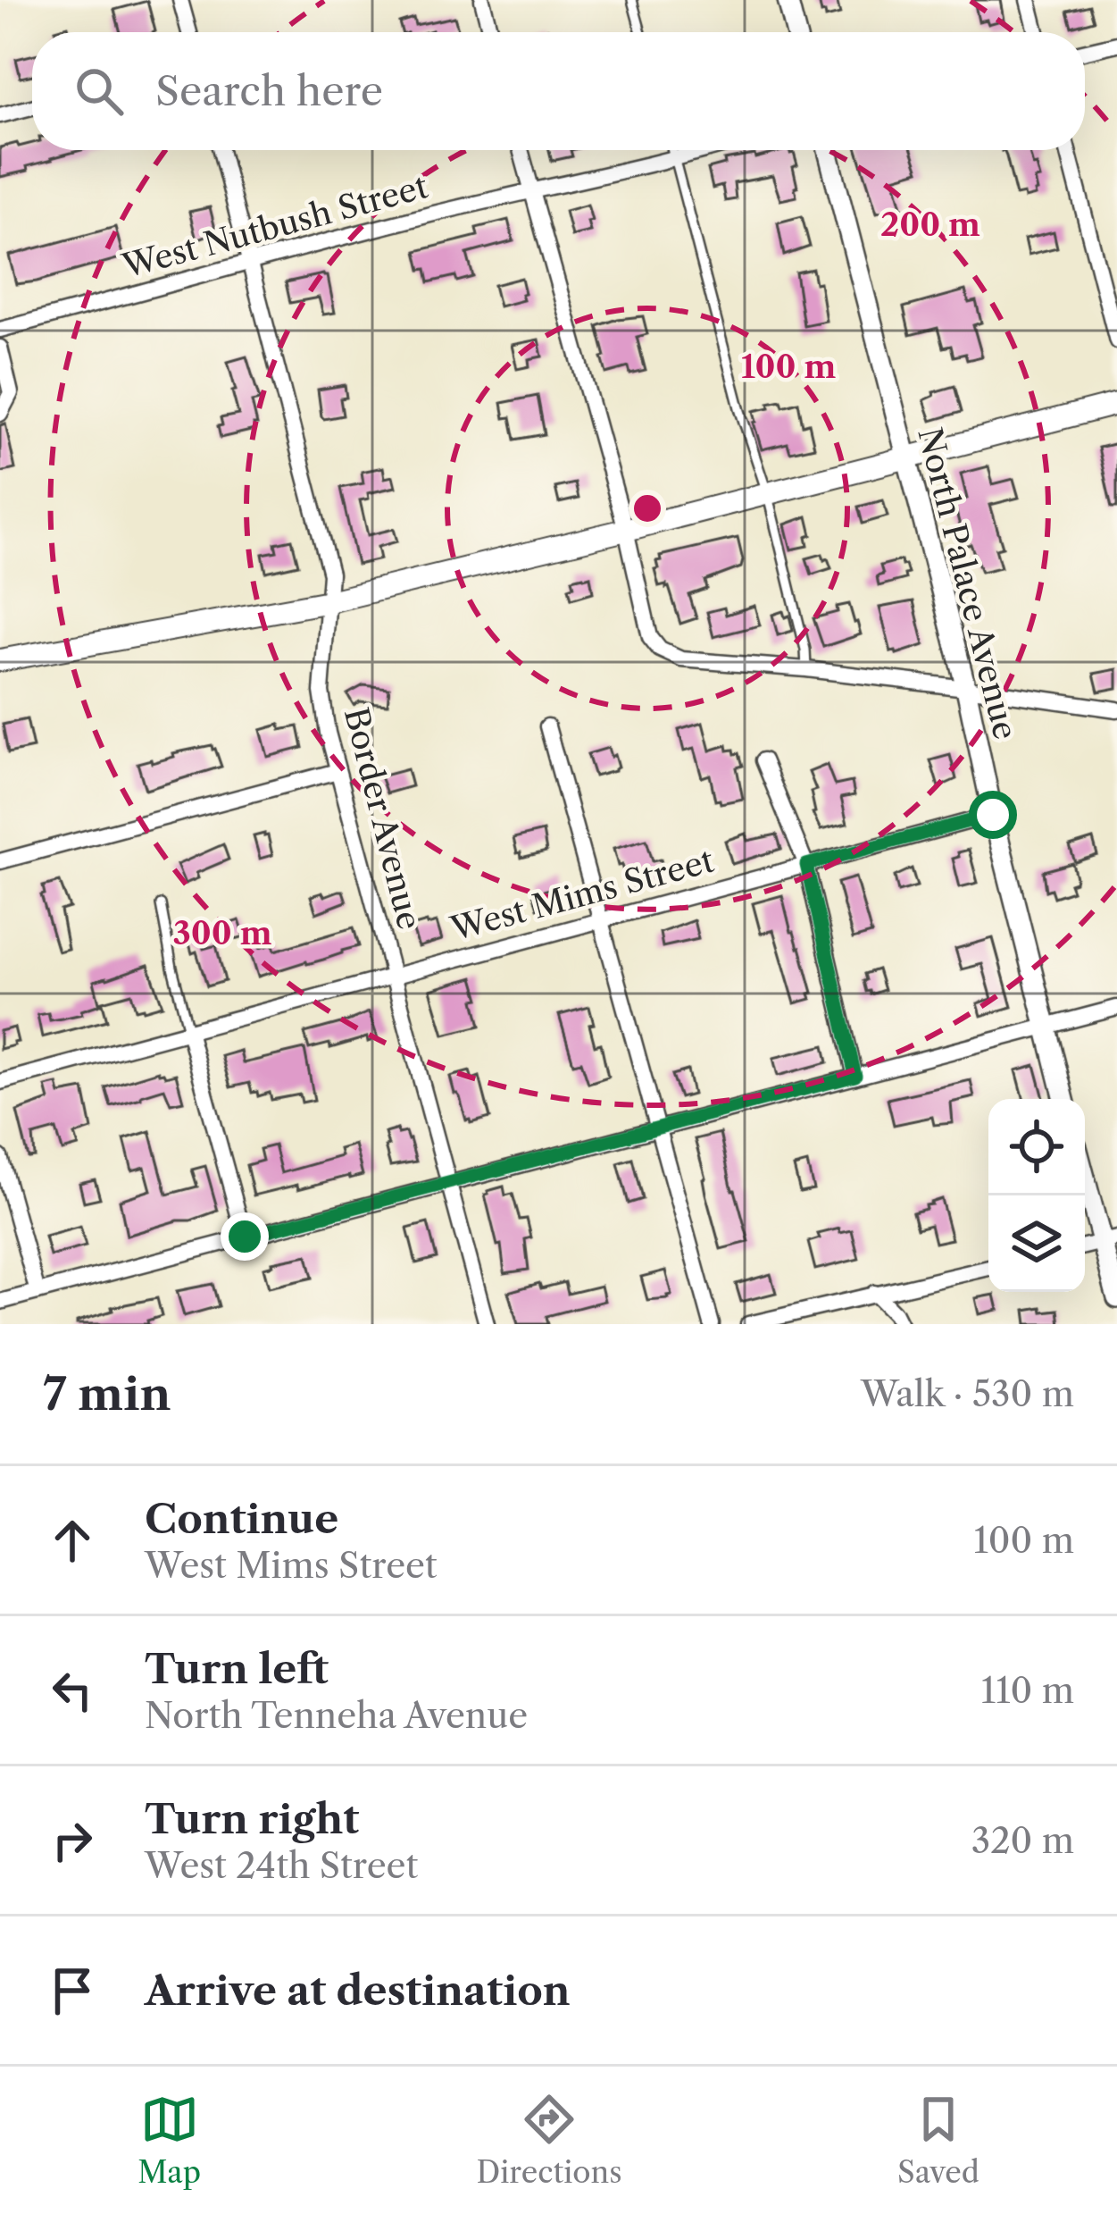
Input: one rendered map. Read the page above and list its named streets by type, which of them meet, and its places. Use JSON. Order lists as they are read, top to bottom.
{
  "streets": {
    "street": [
      "West Nutbush Street",
      "North Palace Avenue",
      "Border Avenue",
      "West Mims Street"
    ]
  },
  "crossings": [
    ["West Nutbush Street", "Border Avenue"],
    ["North Palace Avenue", "West Mims Street"],
    ["Border Avenue", "West Mims Street"]
  ],
  "page": {
    "search": "Search here",
    "heading": ["7 min", "Walk · 530 m"],
    "list": [
      ["Continue", "West Mims Street", "100 m"],
      ["Turn left", "North Tenneha Avenue", "110 m"],
      ["Turn right", "West 24th Street", "320 m"],
      "Arrive at destination"
    ],
    "nav": ["Map", "Directions", "Saved"]
  },
  "rings": ["200 m", "100 m", "300 m"]
}
